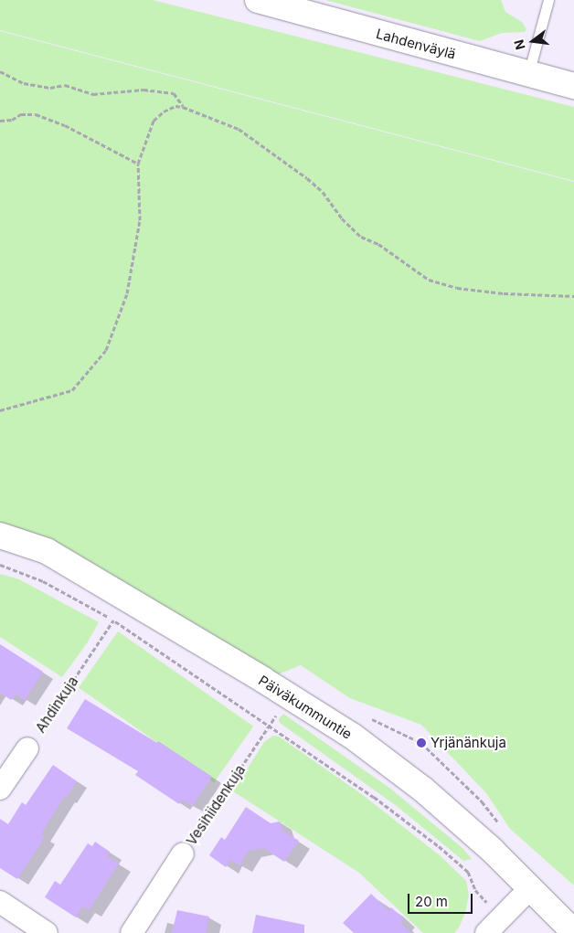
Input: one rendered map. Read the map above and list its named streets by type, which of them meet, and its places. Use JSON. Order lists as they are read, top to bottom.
{
  "streets": {
    "main road": ["Lahdenväylä", "Päiväkummuntie"],
    "street": ["Vesihiidenkuja"],
    "path": ["Ahdinkuja"]
  },
  "crossings": [
    ["Päiväkummuntie", "Vesihiidenkuja"]
  ],
  "places": ["Yrjänänkuja"],
  "scale_bar": "20 m",
  "north": "left"
}
